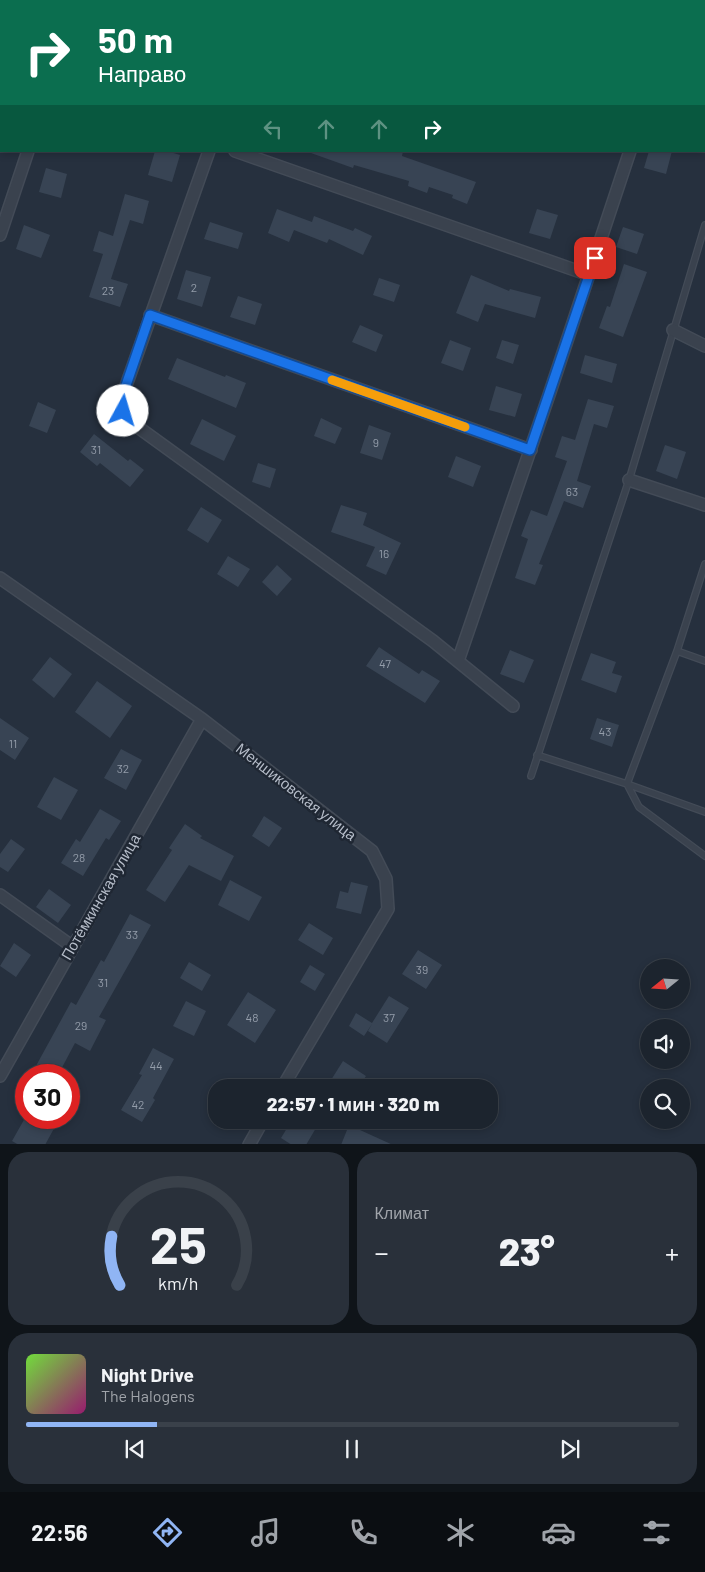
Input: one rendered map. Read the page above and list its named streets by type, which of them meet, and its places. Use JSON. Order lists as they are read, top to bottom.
{
  "streets": {
    "street": ["Меншиковская улица", "Потёмкинская улица"]
  },
  "crossings": [
    ["Меншиковская улица", "Потёмкинская улица"]
  ],
  "house_numbers": [
    "2",
    "23",
    "9",
    "31",
    "63",
    "16",
    "47",
    "43",
    "11",
    "32",
    "28",
    "33",
    "39",
    "31",
    "48",
    "37",
    "29",
    "44",
    "42"
  ],
  "north": "left",
  "page": {
    "turn": ["50 m", "Направо"],
    "limit": "30",
    "trip": "22:57 · 1 мин · 320 m",
    "tile": "Климат",
    "heat": ["−", "23°", "+"],
    "song": ["Night Drive", "The Halogens"],
    "tabs": "22:56",
    "gauge": ["25", "km/h"]
  }
}
